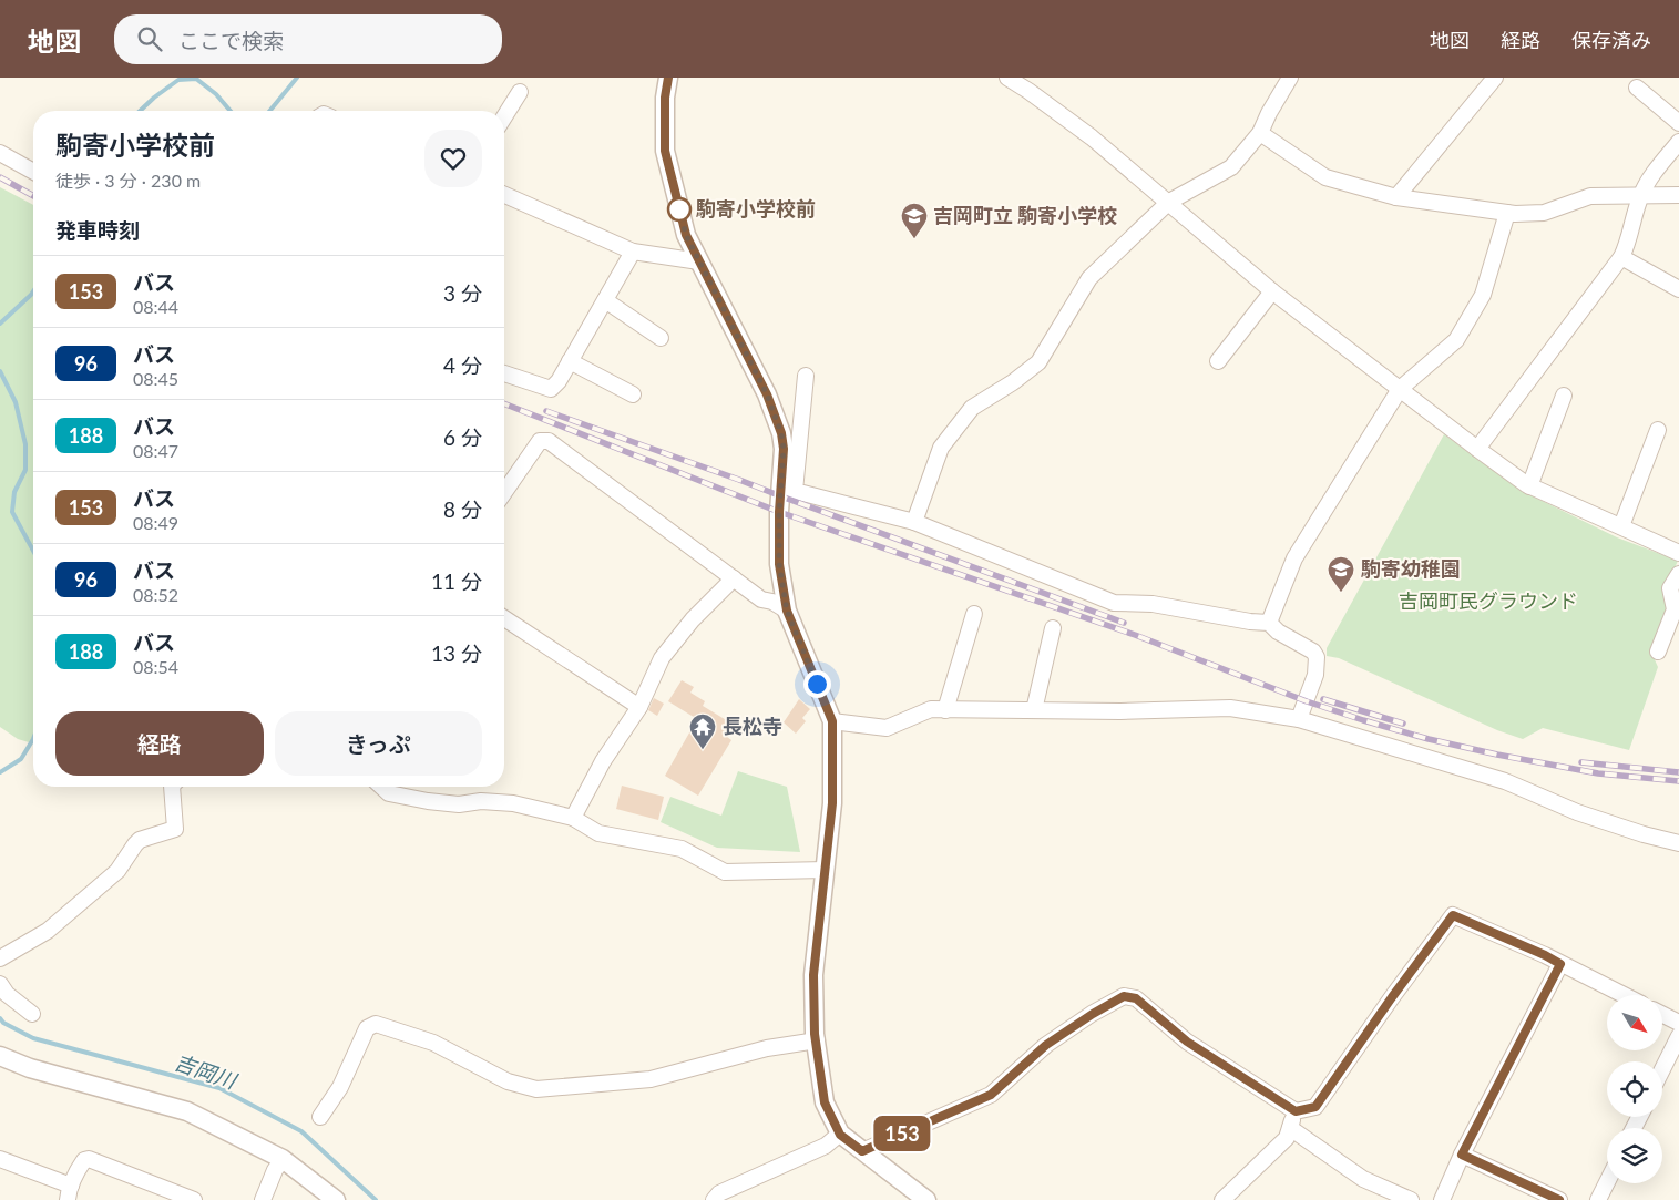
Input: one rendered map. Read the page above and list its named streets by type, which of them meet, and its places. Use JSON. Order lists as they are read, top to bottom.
{
  "water": ["吉岡川"],
  "parks": ["吉岡町民グラウンド"],
  "places": {
    "other": ["駒寄小学校前"],
    "school or university": ["吉岡町立 駒寄小学校", "駒寄幼稚園"],
    "temple": ["長松寺"]
  },
  "lines": ["bus line 153"],
  "north": "bottom right",
  "page": {
    "header": "地図",
    "search": "ここで検索",
    "nav": ["地図", "経路", "保存済み"],
    "on_map": "153",
    "heading": [
      ["駒寄小学校前", "徒歩 · 3 分 · 230 m"],
      "発車時刻"
    ],
    "list": [
      {
        "mark": "153",
        "name": "バス",
        "note": "08:44",
        "value": "3 分"
      },
      {
        "mark": "96",
        "name": "バス",
        "note": "08:45",
        "value": "4 分"
      },
      {
        "mark": "188",
        "name": "バス",
        "note": "08:47",
        "value": "6 分"
      },
      {
        "mark": "153",
        "name": "バス",
        "note": "08:49",
        "value": "8 分"
      },
      {
        "mark": "96",
        "name": "バス",
        "note": "08:52",
        "value": "11 分"
      },
      {
        "mark": "188",
        "name": "バス",
        "note": "08:54",
        "value": "13 分"
      }
    ],
    "buttons": ["経路", "きっぷ"]
  }
}
